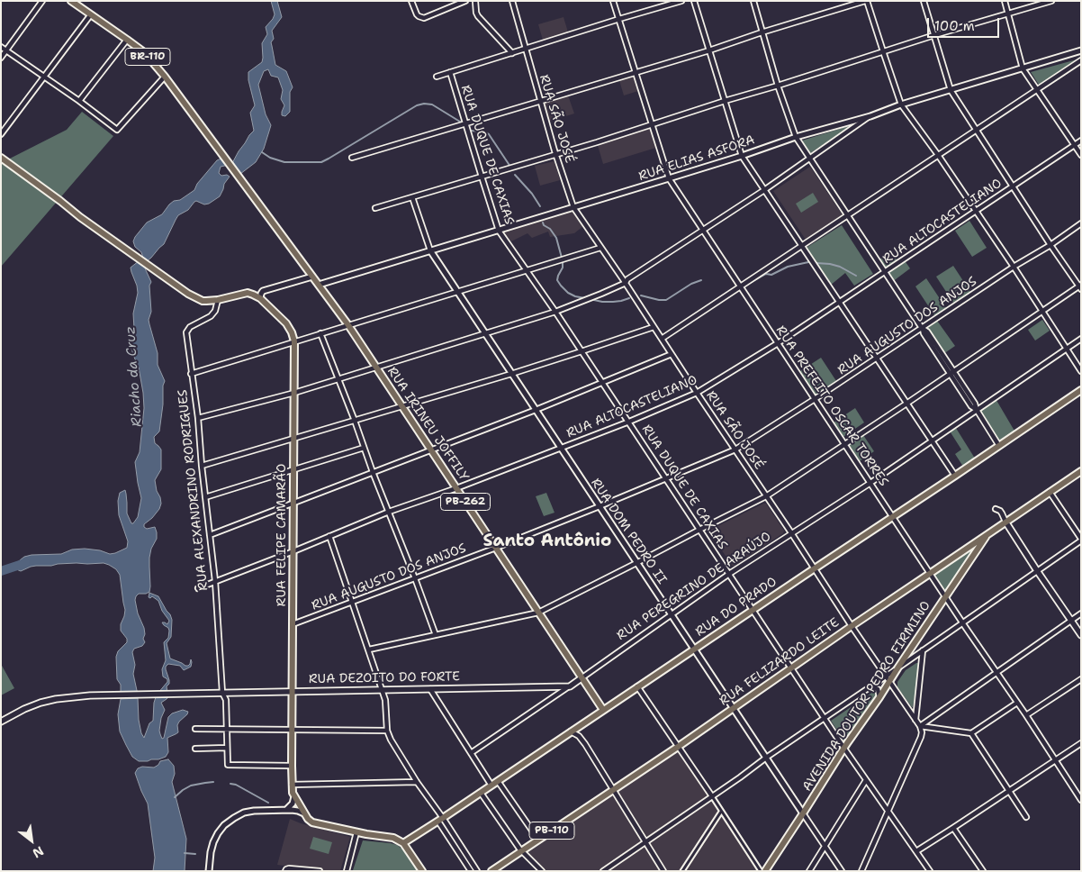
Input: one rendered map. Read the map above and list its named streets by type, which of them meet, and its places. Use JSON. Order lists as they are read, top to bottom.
{
  "streets": {
    "main road": [
      "BR-110",
      "RUA IRINEU JOFFILY",
      "PB-262",
      "RUA FELIPE CAMARÃO",
      "RUA PEREGRINO DE ARAÚJO",
      "RUA DO PRADO",
      "RUA FELIZARDO LEITE",
      "RUA DEZOITO DO FORTE",
      "AVENIDA DOUTOR PEDRO FIRMINO",
      "PB-110"
    ],
    "street": [
      "RUA SÃO JOSÉ",
      "RUA DUQUE DE CAXIAS",
      "RUA ELIAS ASFORA",
      "RUA ALTOCASTELIANO",
      "RUA AUGUSTO DOS ANJOS",
      "RUA PREFEITO OSCAR TORRES",
      "RUA ALEXANDRINO RODRIGUES",
      "RUA DOM PEDRO II"
    ]
  },
  "crossings": [
    ["BR-110", "RUA IRINEU JOFFILY"],
    ["RUA SÃO JOSÉ", "RUA DUQUE DE CAXIAS"],
    ["RUA SÃO JOSÉ", "RUA ELIAS ASFORA"],
    ["RUA SÃO JOSÉ", "RUA ALTOCASTELIANO"],
    ["RUA SÃO JOSÉ", "RUA AUGUSTO DOS ANJOS"],
    ["RUA SÃO JOSÉ", "RUA PEREGRINO DE ARAÚJO"],
    ["RUA SÃO JOSÉ", "RUA DO PRADO"],
    ["RUA SÃO JOSÉ", "RUA FELIZARDO LEITE"],
    ["RUA SÃO JOSÉ", "AVENIDA DOUTOR PEDRO FIRMINO"],
    ["RUA DUQUE DE CAXIAS", "RUA ELIAS ASFORA"],
    ["RUA DUQUE DE CAXIAS", "RUA ALTOCASTELIANO"],
    ["RUA DUQUE DE CAXIAS", "RUA AUGUSTO DOS ANJOS"],
    ["RUA DUQUE DE CAXIAS", "RUA PEREGRINO DE ARAÚJO"],
    ["RUA DUQUE DE CAXIAS", "RUA DO PRADO"],
    ["RUA DUQUE DE CAXIAS", "RUA FELIZARDO LEITE"],
    ["RUA DUQUE DE CAXIAS", "AVENIDA DOUTOR PEDRO FIRMINO"],
    ["RUA ELIAS ASFORA", "RUA PREFEITO OSCAR TORRES"],
    ["RUA ELIAS ASFORA", "RUA IRINEU JOFFILY"],
    ["RUA ELIAS ASFORA", "RUA DOM PEDRO II"],
    ["RUA ALTOCASTELIANO", "RUA PREFEITO OSCAR TORRES"],
    ["RUA ALTOCASTELIANO", "RUA IRINEU JOFFILY"],
    ["RUA ALTOCASTELIANO", "RUA ALEXANDRINO RODRIGUES"],
    ["RUA ALTOCASTELIANO", "RUA DOM PEDRO II"],
    ["RUA ALTOCASTELIANO", "RUA FELIPE CAMARÃO"],
    ["RUA AUGUSTO DOS ANJOS", "RUA PREFEITO OSCAR TORRES"],
    ["RUA AUGUSTO DOS ANJOS", "RUA IRINEU JOFFILY"],
    ["RUA AUGUSTO DOS ANJOS", "RUA DOM PEDRO II"],
    ["RUA AUGUSTO DOS ANJOS", "RUA FELIPE CAMARÃO"],
    ["RUA PREFEITO OSCAR TORRES", "RUA PEREGRINO DE ARAÚJO"],
    ["RUA PREFEITO OSCAR TORRES", "RUA DO PRADO"],
    ["RUA PREFEITO OSCAR TORRES", "RUA FELIZARDO LEITE"],
    ["RUA PREFEITO OSCAR TORRES", "AVENIDA DOUTOR PEDRO FIRMINO"],
    ["RUA IRINEU JOFFILY", "RUA PEREGRINO DE ARAÚJO"],
    ["RUA IRINEU JOFFILY", "RUA DO PRADO"],
    ["RUA ALEXANDRINO RODRIGUES", "RUA FELIPE CAMARÃO"],
    ["RUA ALEXANDRINO RODRIGUES", "RUA DEZOITO DO FORTE"],
    ["RUA DOM PEDRO II", "RUA PEREGRINO DE ARAÚJO"],
    ["RUA DOM PEDRO II", "RUA DO PRADO"],
    ["RUA DOM PEDRO II", "RUA FELIZARDO LEITE"],
    ["RUA DOM PEDRO II", "AVENIDA DOUTOR PEDRO FIRMINO"],
    ["RUA FELIPE CAMARÃO", "RUA DEZOITO DO FORTE"],
    ["RUA PEREGRINO DE ARAÚJO", "RUA DEZOITO DO FORTE"],
    ["RUA FELIZARDO LEITE", "AVENIDA DOUTOR PEDRO FIRMINO"]
  ],
  "districts": ["Santo Antônio"],
  "water": ["Riacho da Cruz"],
  "scale_bar": "100 m",
  "north": "bottom right"
}
